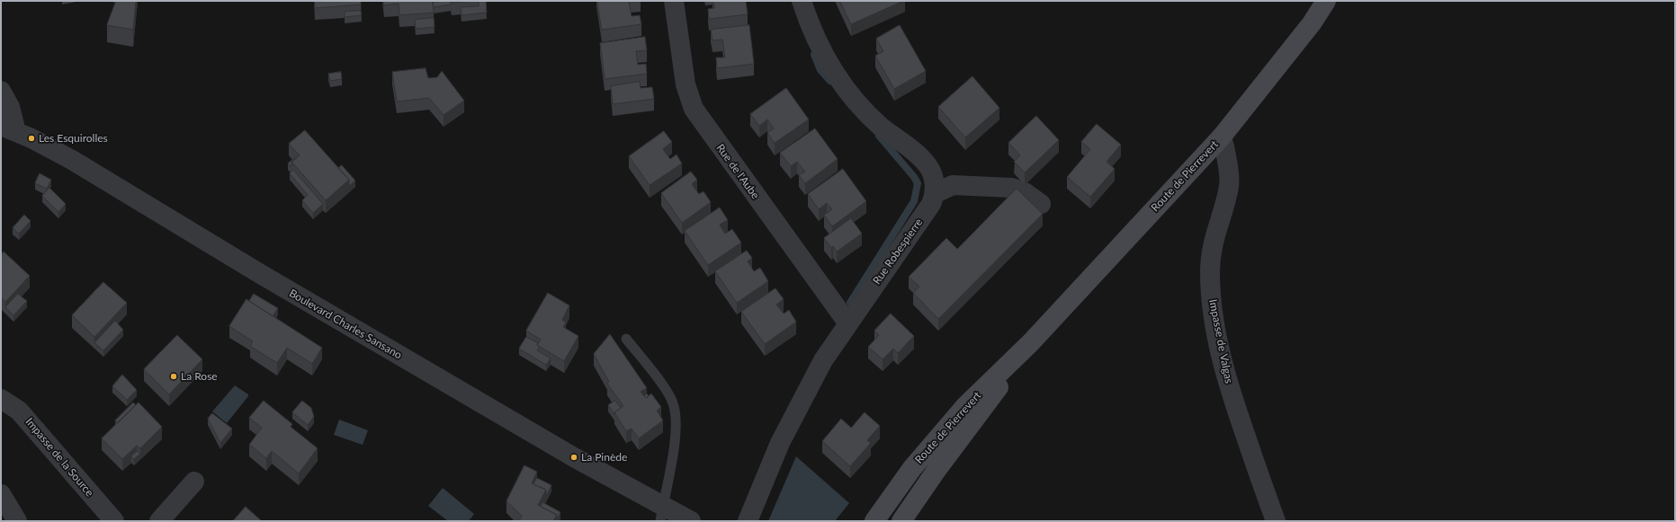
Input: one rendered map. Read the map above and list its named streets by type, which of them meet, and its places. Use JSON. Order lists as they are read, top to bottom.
{
  "streets": {
    "main road": ["Route de Pierrevert"],
    "street": [
      "Rue de l'Aube",
      "Rue Robespierre",
      "Boulevard Charles Sansano",
      "Impasse de Valgas",
      "Impasse de la Source"
    ]
  },
  "crossings": [
    ["Rue de l'Aube", "Rue Robespierre"],
    ["Route de Pierrevert", "Impasse de Valgas"]
  ],
  "places": ["Les Esquirolles", "La Rose", "La Pinède"]
}
